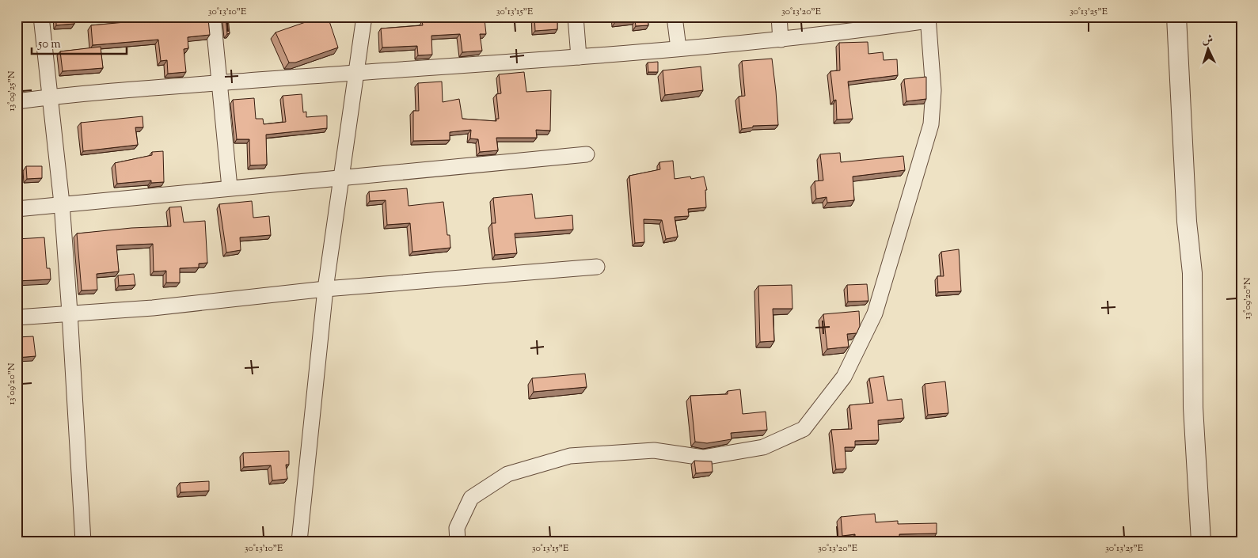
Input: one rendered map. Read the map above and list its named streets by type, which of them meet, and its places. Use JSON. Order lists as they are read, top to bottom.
{
  "scale_bar": "50 m",
  "north": "top",
  "coordinates": [
    "30°13'10\"E",
    "30°13'15\"E",
    "30°13'20\"E",
    "30°13'25\"E",
    "13°09'25\"N",
    "13°09'20\"N"
  ]
}
